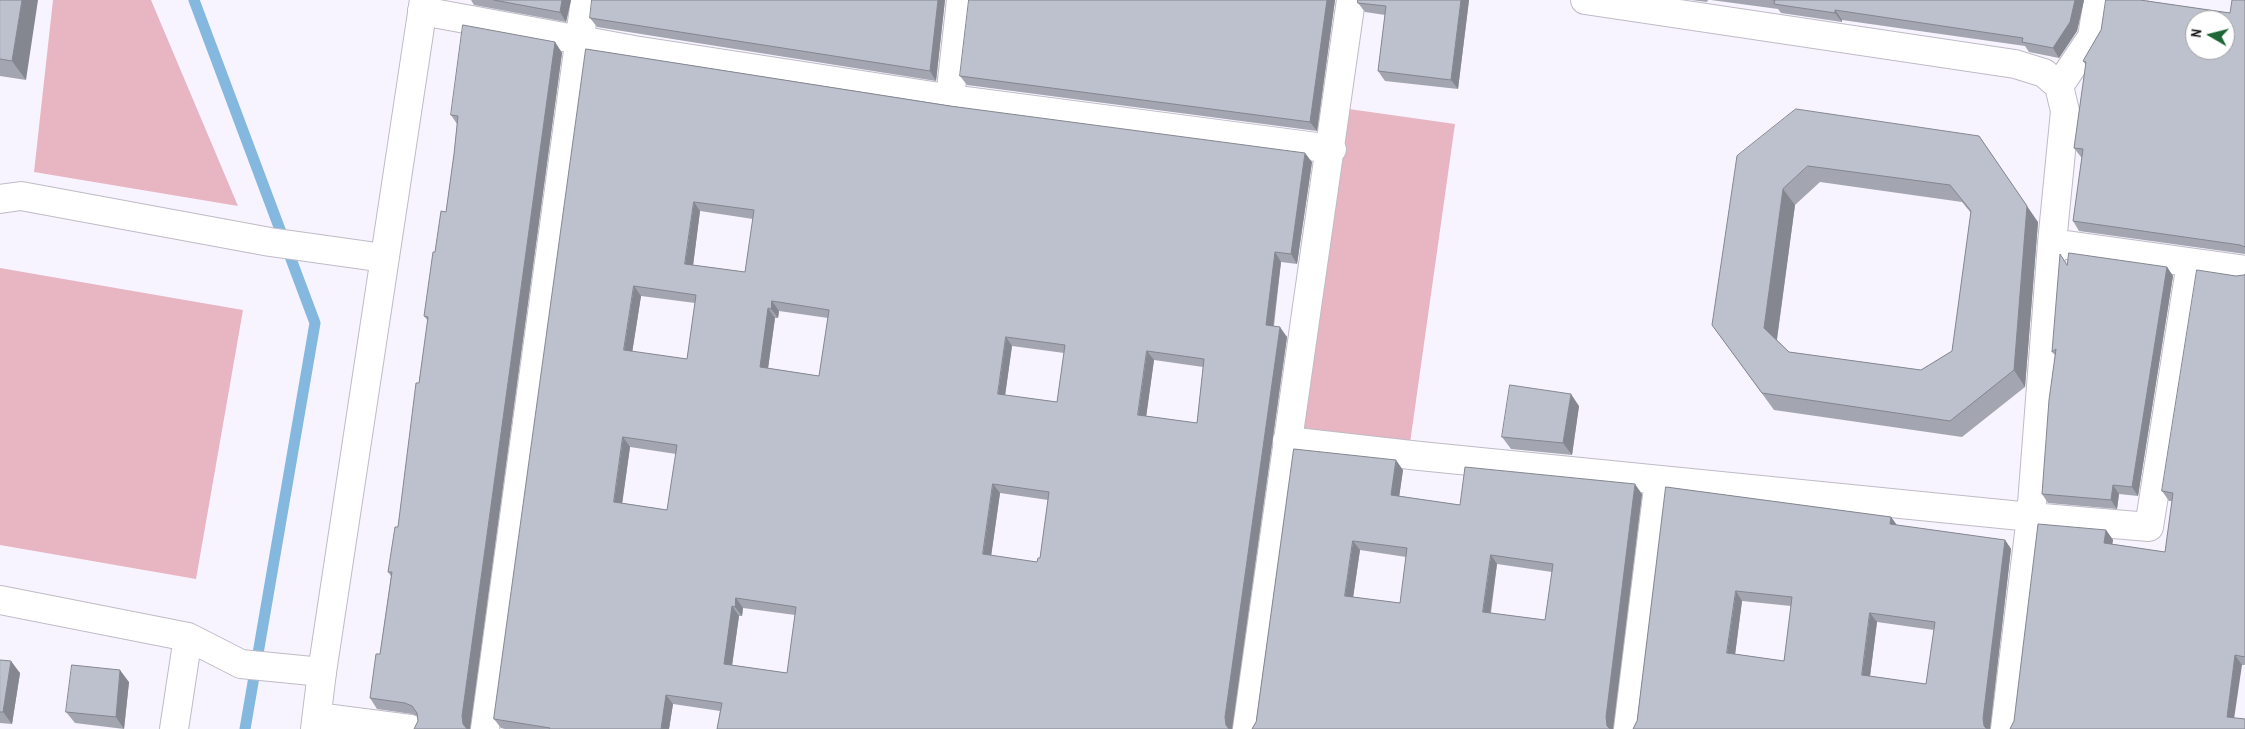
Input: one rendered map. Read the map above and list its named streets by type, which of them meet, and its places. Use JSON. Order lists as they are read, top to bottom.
{
  "north": "left"
}
